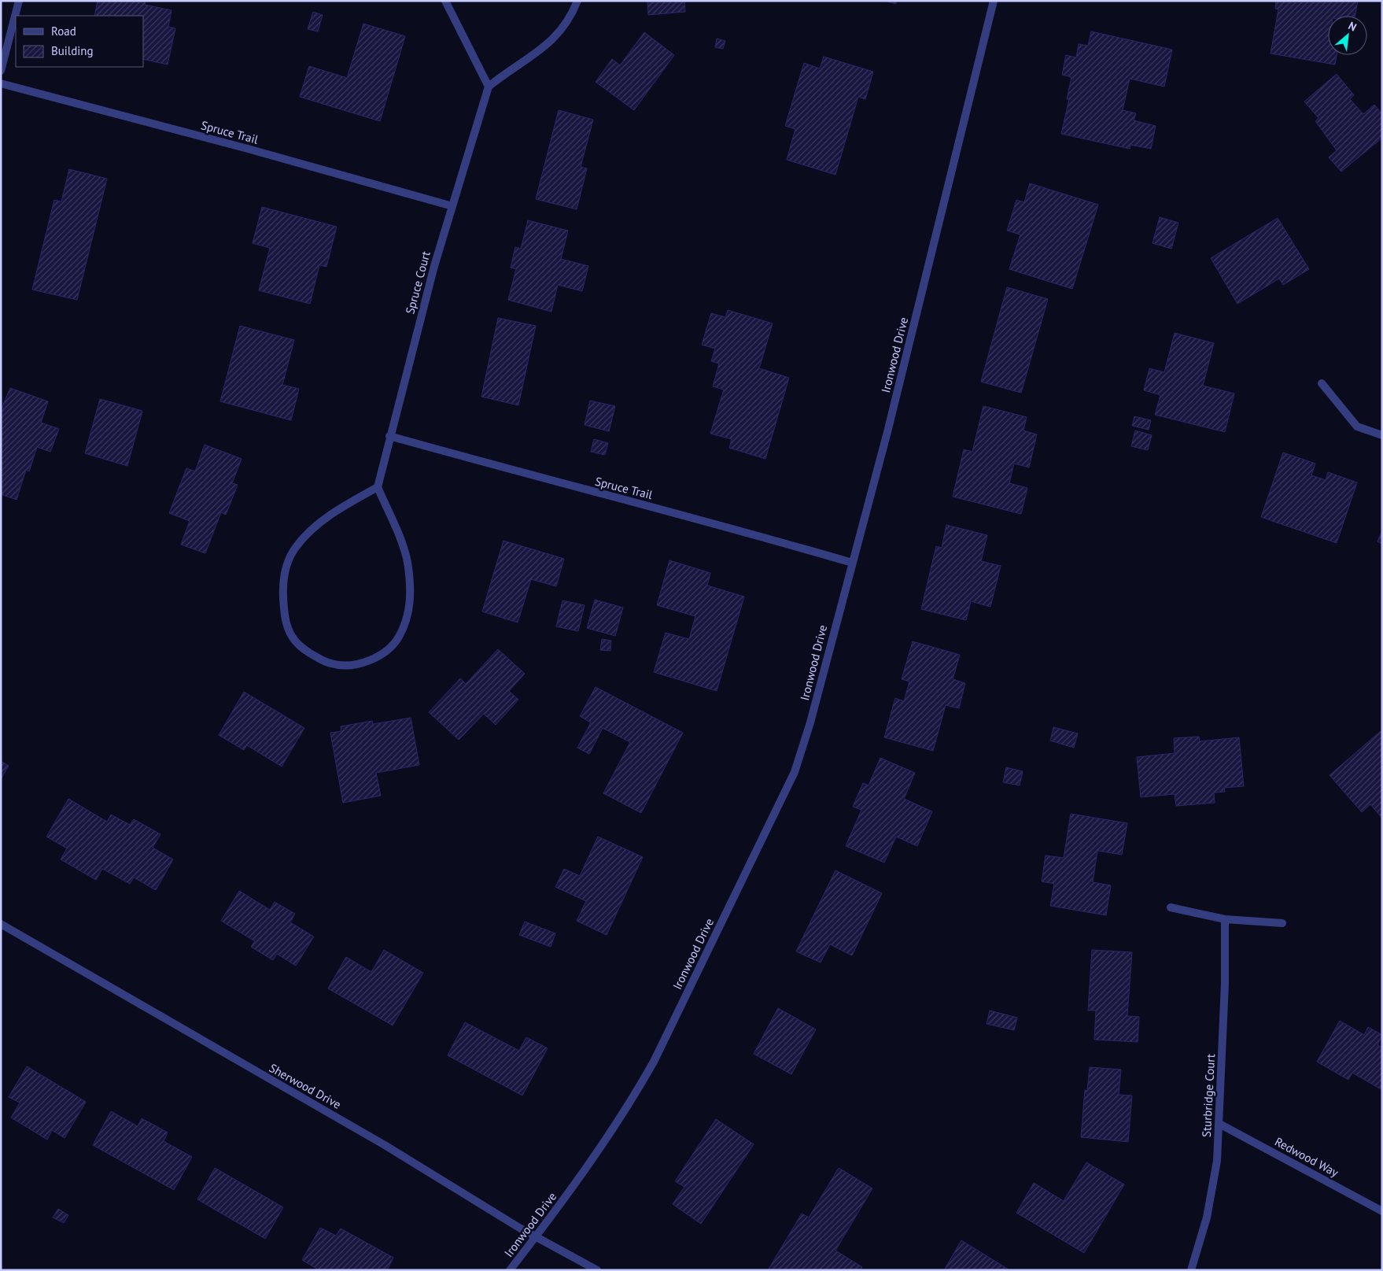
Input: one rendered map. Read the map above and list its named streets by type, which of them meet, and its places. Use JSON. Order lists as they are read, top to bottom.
{
  "streets": {
    "street": [
      "Spruce Trail",
      "Spruce Court",
      "Ironwood Drive",
      "Sherwood Drive",
      "Sturbridge Court",
      "Redwood Way"
    ]
  },
  "crossings": [
    ["Spruce Trail", "Spruce Court"],
    ["Spruce Trail", "Ironwood Drive"],
    ["Ironwood Drive", "Sherwood Drive"],
    ["Sturbridge Court", "Redwood Way"]
  ],
  "legend": ["Road", "Building"],
  "north": "top right"
}
